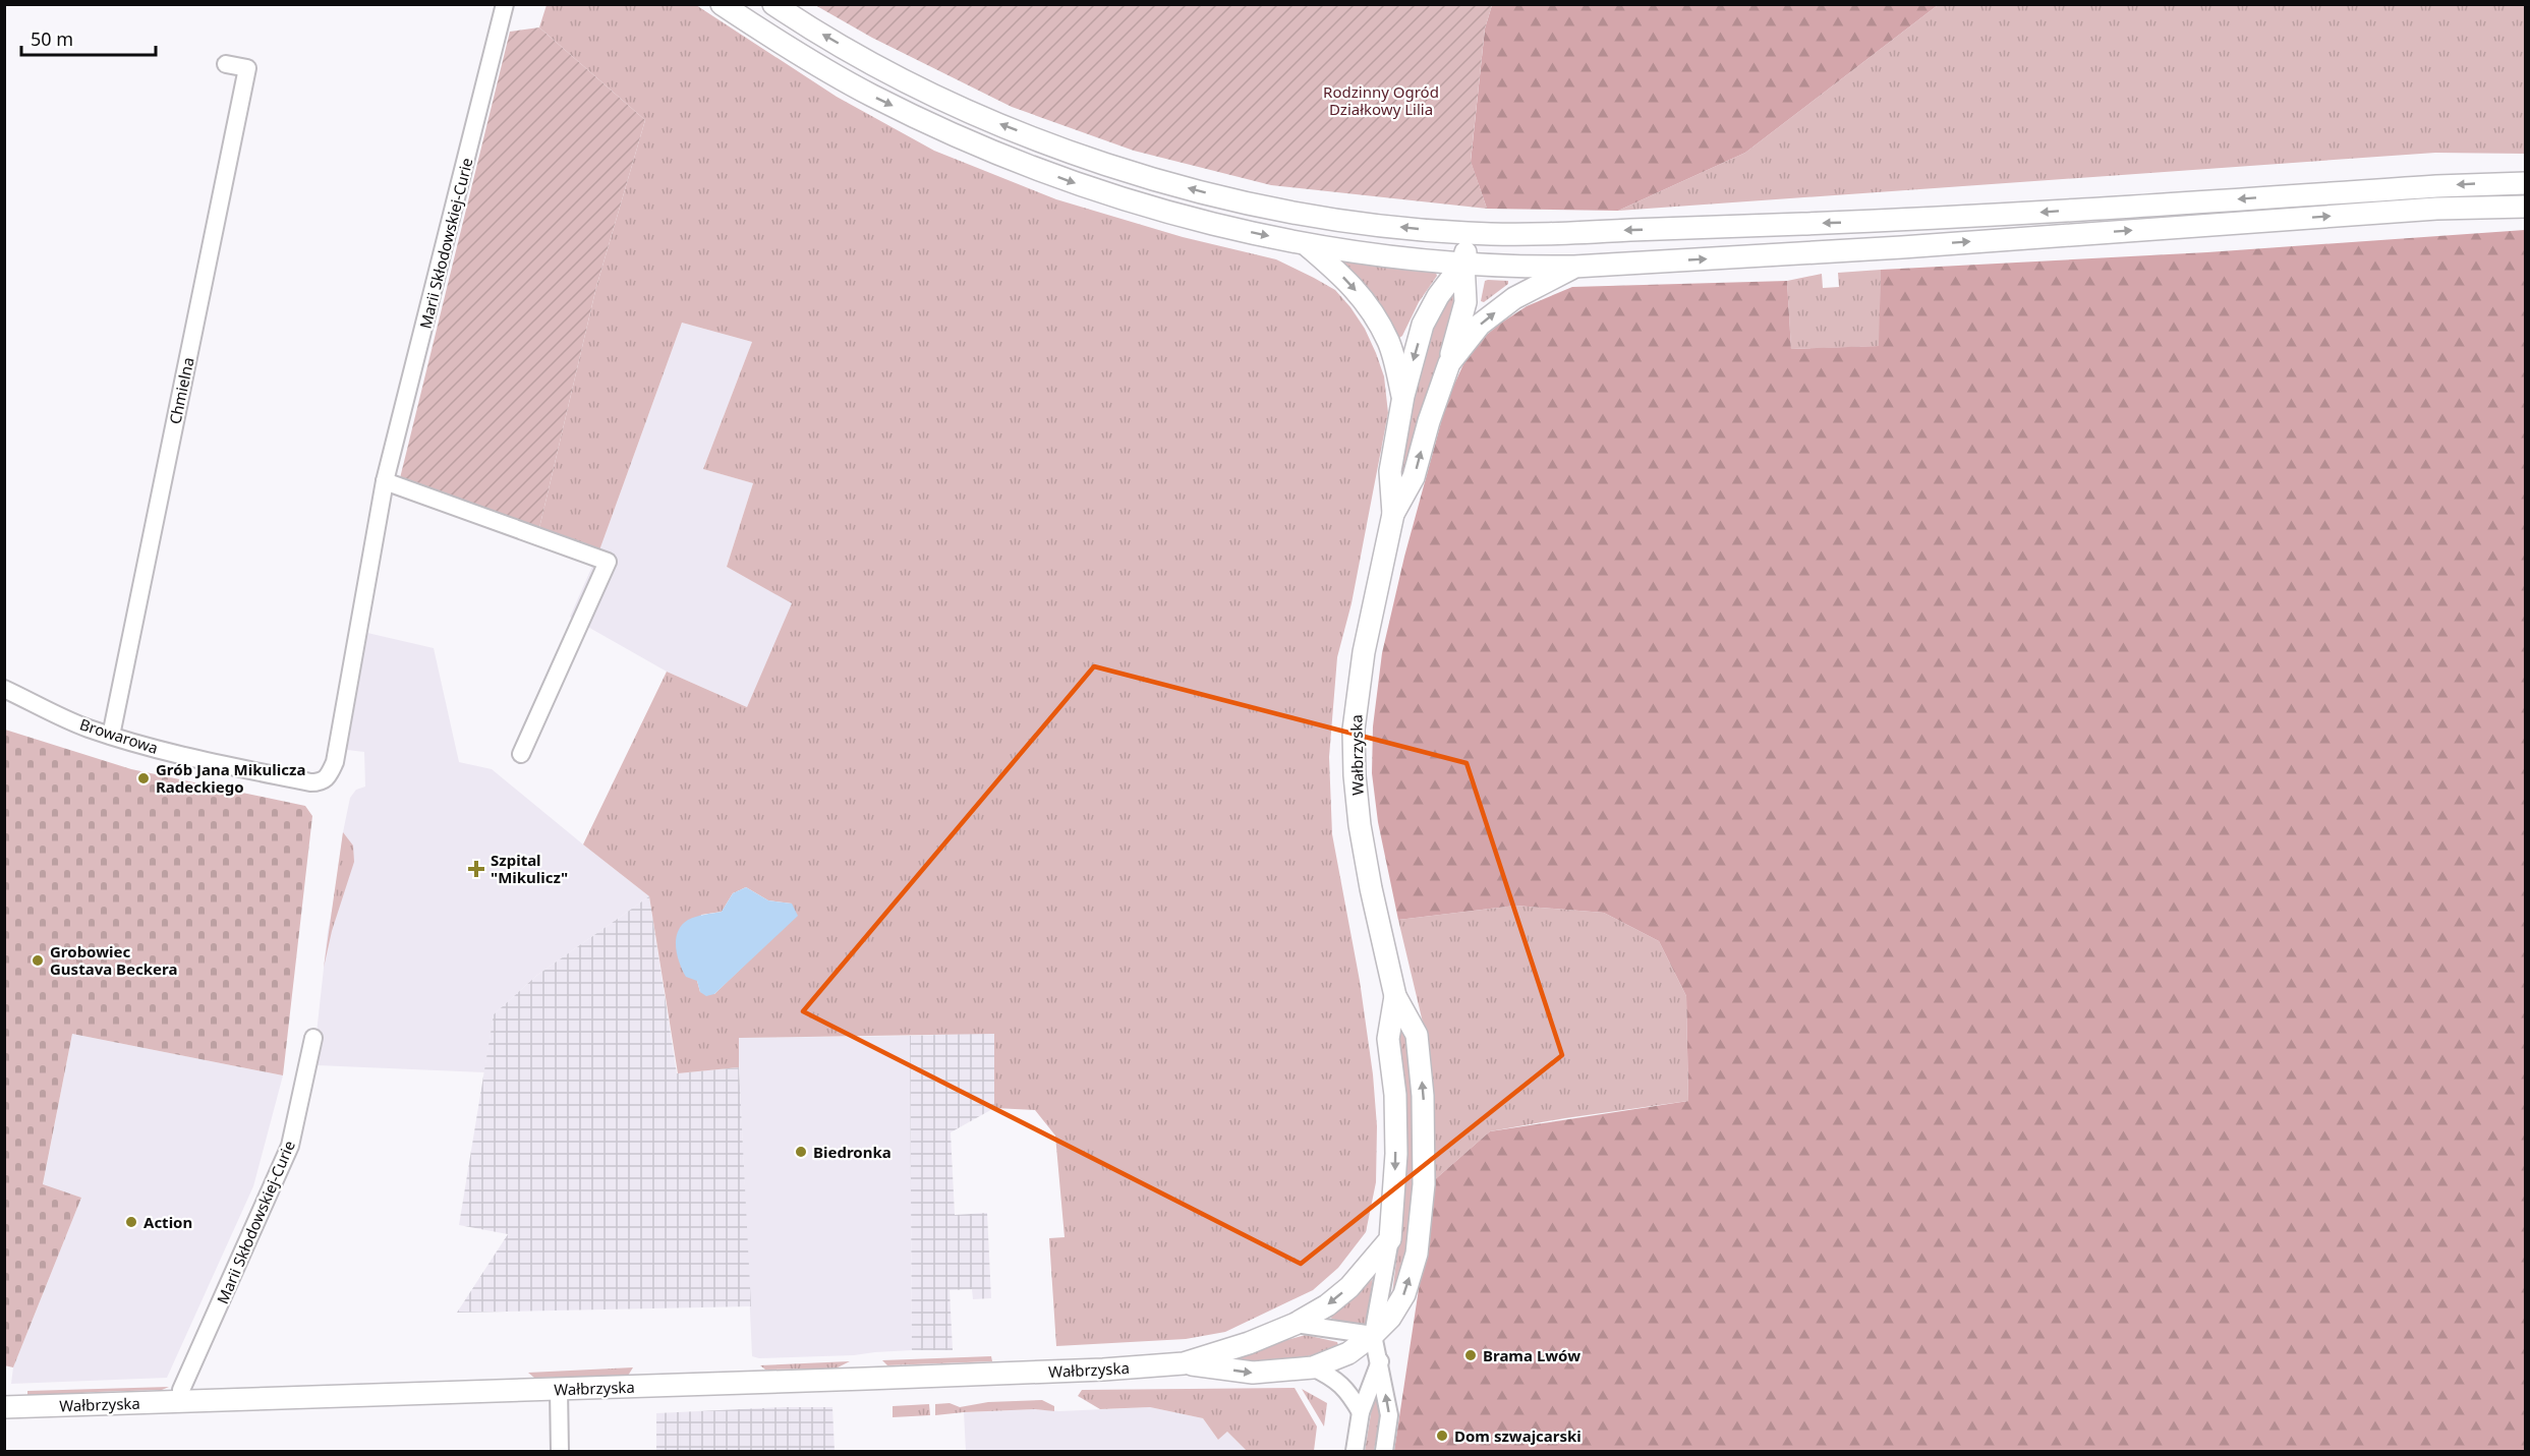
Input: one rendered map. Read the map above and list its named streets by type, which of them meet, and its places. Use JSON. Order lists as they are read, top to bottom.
{
  "streets": {
    "main road": ["Wałbrzyska"],
    "street": ["Marii Skłodowskiej-Curie", "Chmielna", "Browarowa"]
  },
  "crossings": [
    ["Marii Skłodowskiej-Curie", "Browarowa"],
    ["Marii Skłodowskiej-Curie", "Wałbrzyska"],
    ["Chmielna", "Browarowa"]
  ],
  "parks": ["Rodzinny Ogród Działkowy Lilia"],
  "places": {
    "other": [
      "Grób Jana Mikulicza Radeckiego",
      "Grobowiec Gustava Beckera",
      "Biedronka",
      "Action",
      "Brama Lwów",
      "Dom szwajcarski"
    ],
    "health": ["Szpital \"Mikulicz\""]
  },
  "scale_bar": "50 m"
}
